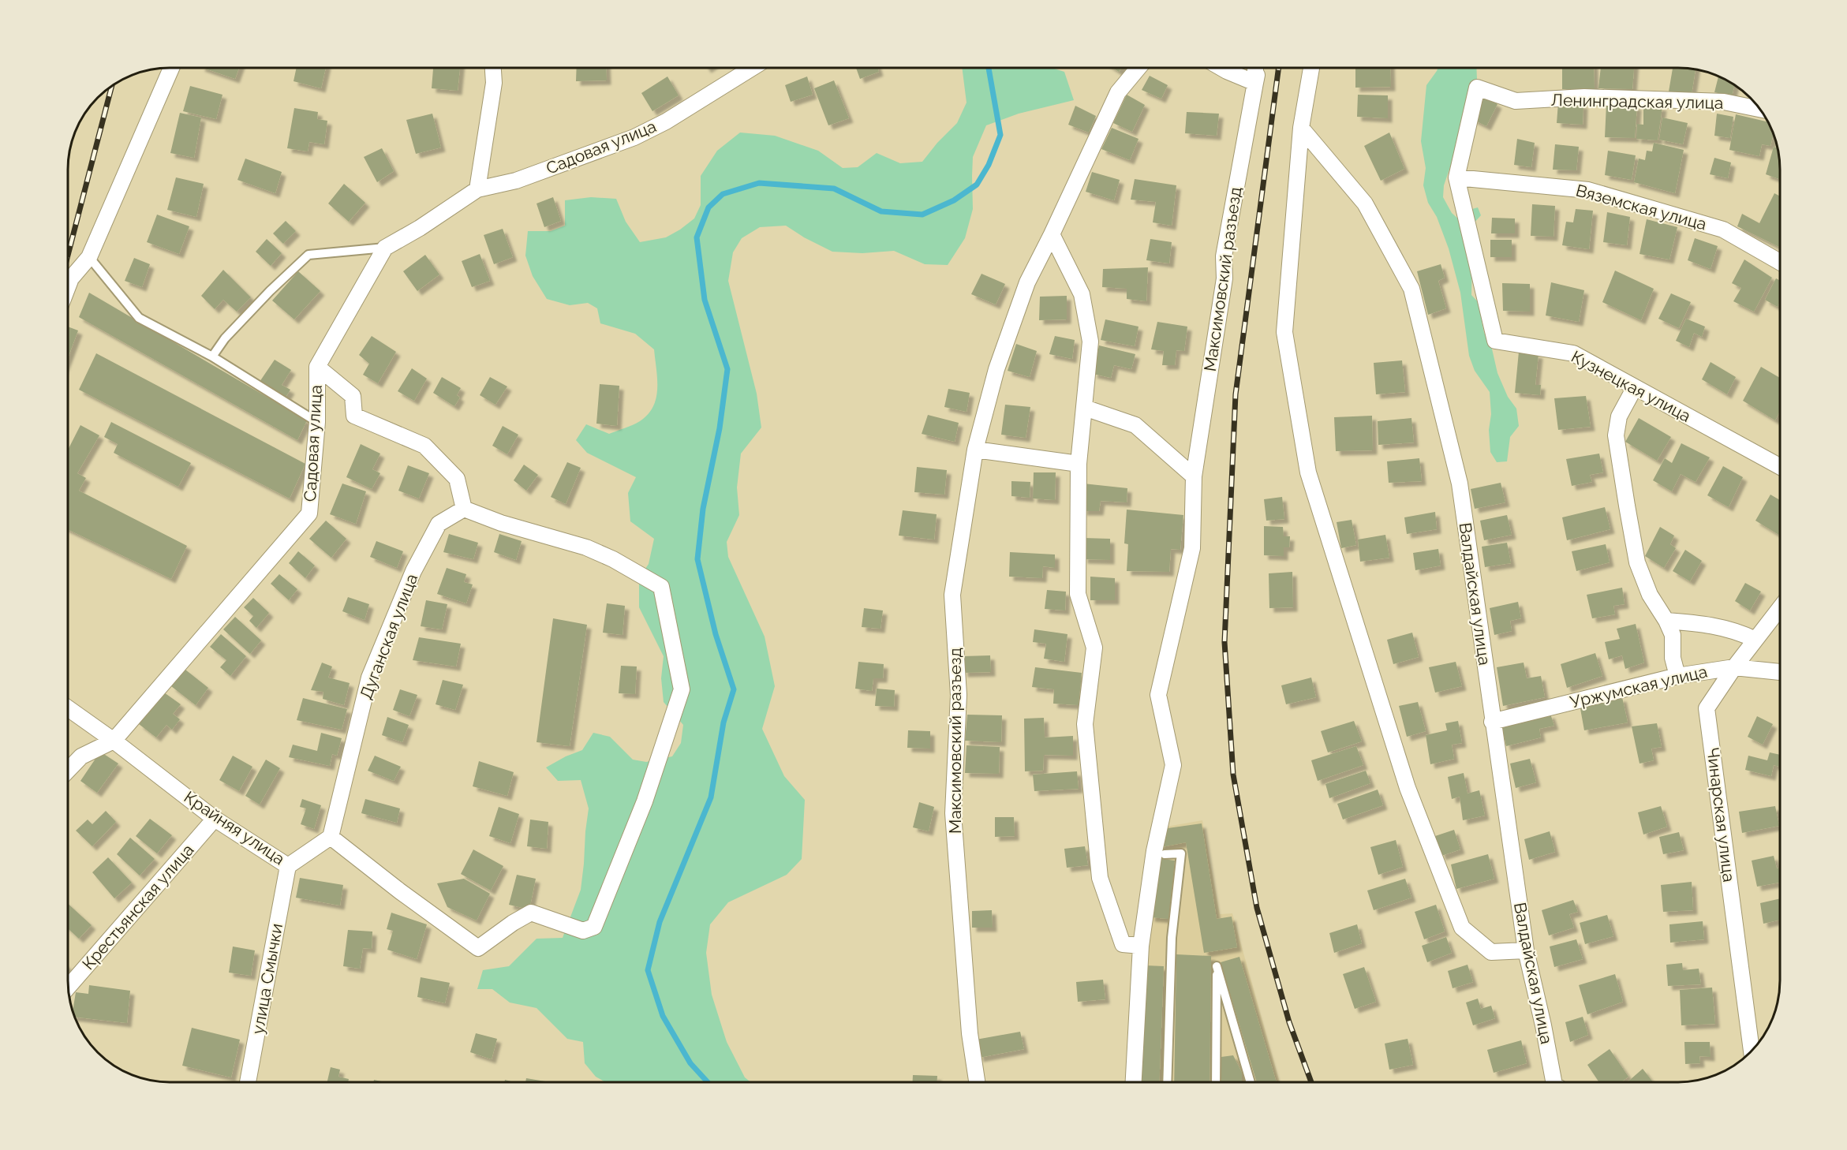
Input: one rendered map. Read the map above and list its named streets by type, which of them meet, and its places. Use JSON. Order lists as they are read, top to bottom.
{
  "streets": {
    "street": [
      "Ленинградская улица",
      "Садовая улица",
      "Вяземская улица",
      "Максимовский разъезд",
      "Кузнецкая улица",
      "Валдайская улица",
      "Дуганская улица",
      "Уржумская улица",
      "Чинарская улица",
      "Крайняя улица",
      "Крестьянская улица",
      "улица Смычки"
    ]
  },
  "crossings": [
    ["Ленинградская улица", "Кузнецкая улица"],
    ["Садовая улица", "Крайняя улица"],
    ["Вяземская улица", "Кузнецкая улица"],
    ["Валдайская улица", "Уржумская улица"],
    ["Дуганская улица", "Крайняя улица"],
    ["Уржумская улица", "Чинарская улица"],
    ["Крайняя улица", "Крестьянская улица"],
    ["Крайняя улица", "улица Смычки"]
  ]
}
